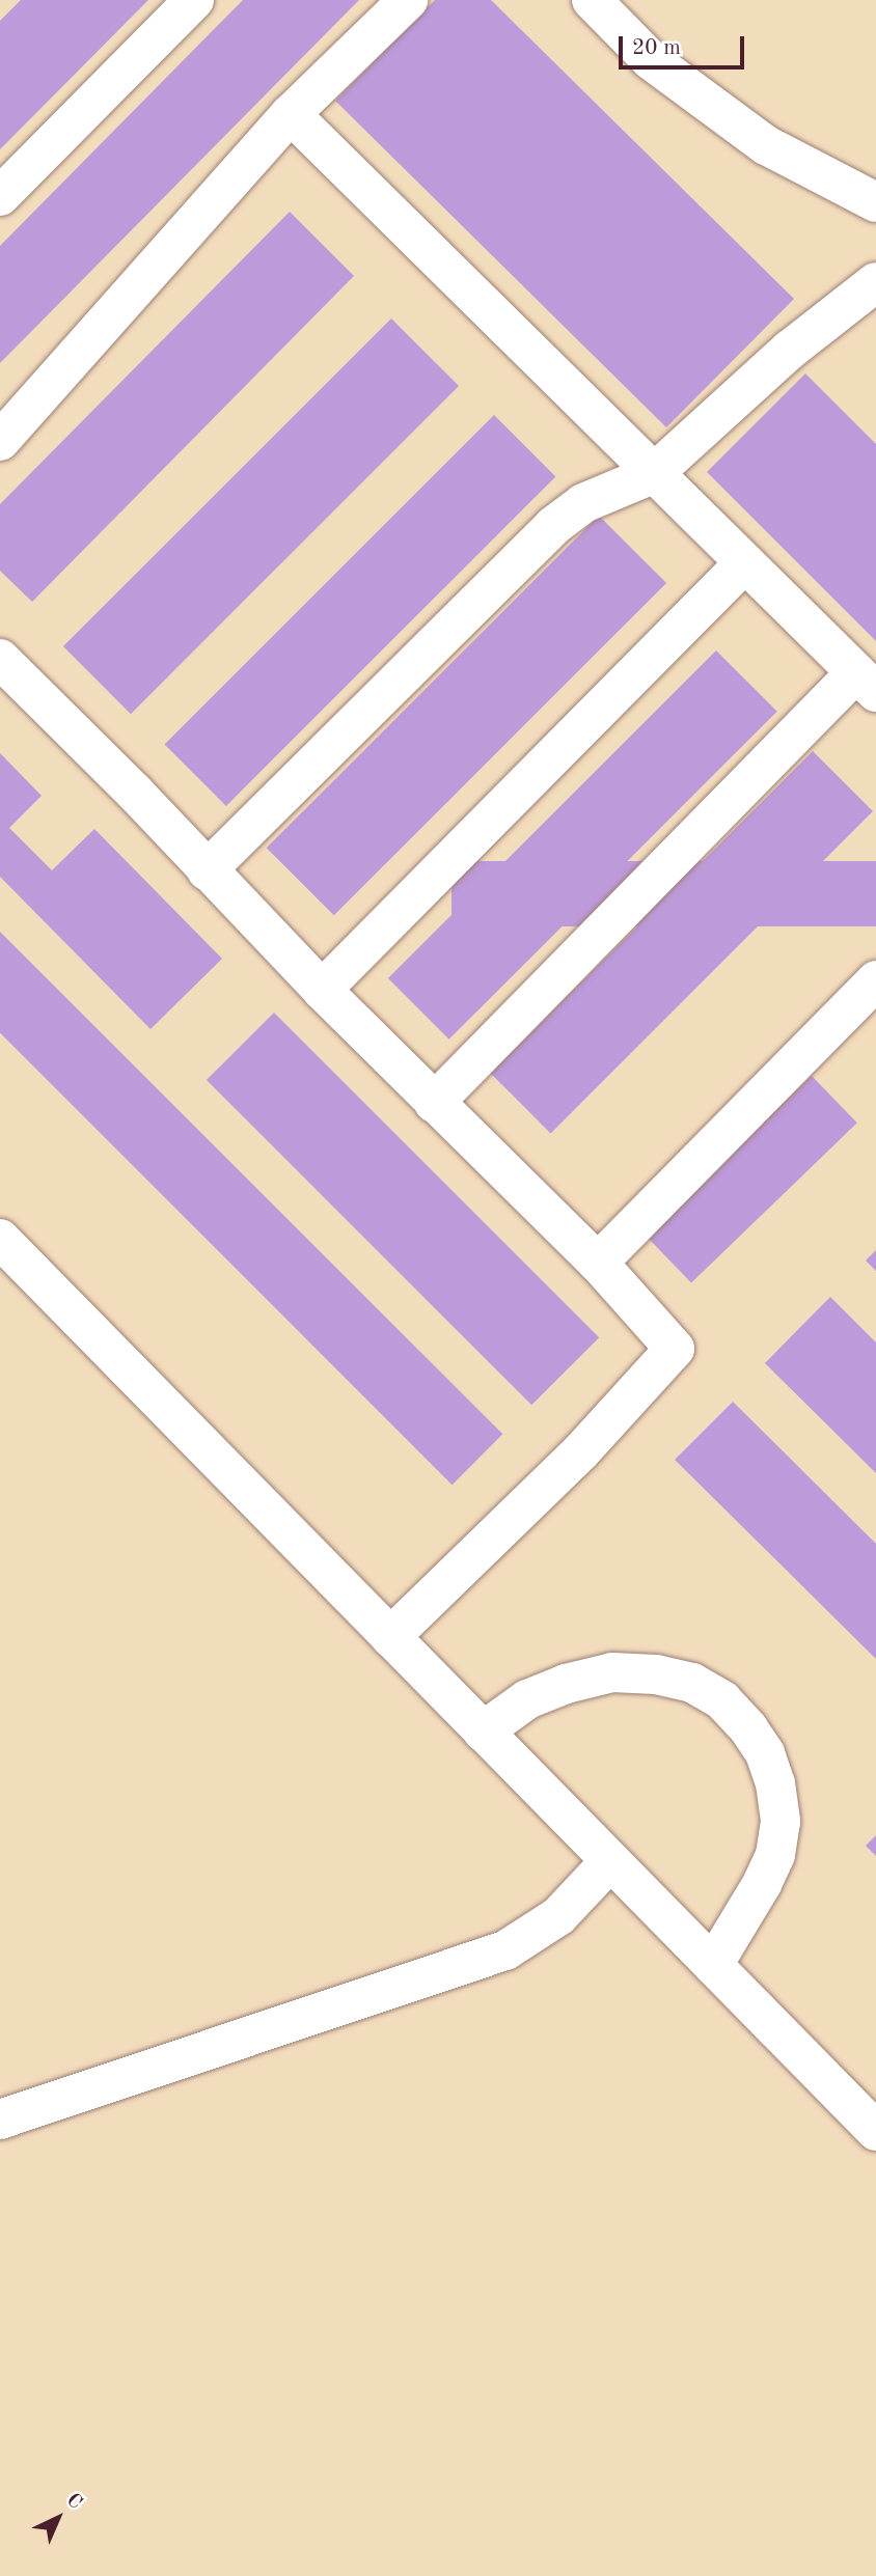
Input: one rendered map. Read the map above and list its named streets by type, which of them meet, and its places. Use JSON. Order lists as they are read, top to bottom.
{
  "scale_bar": "20 m",
  "north": "top right"
}
